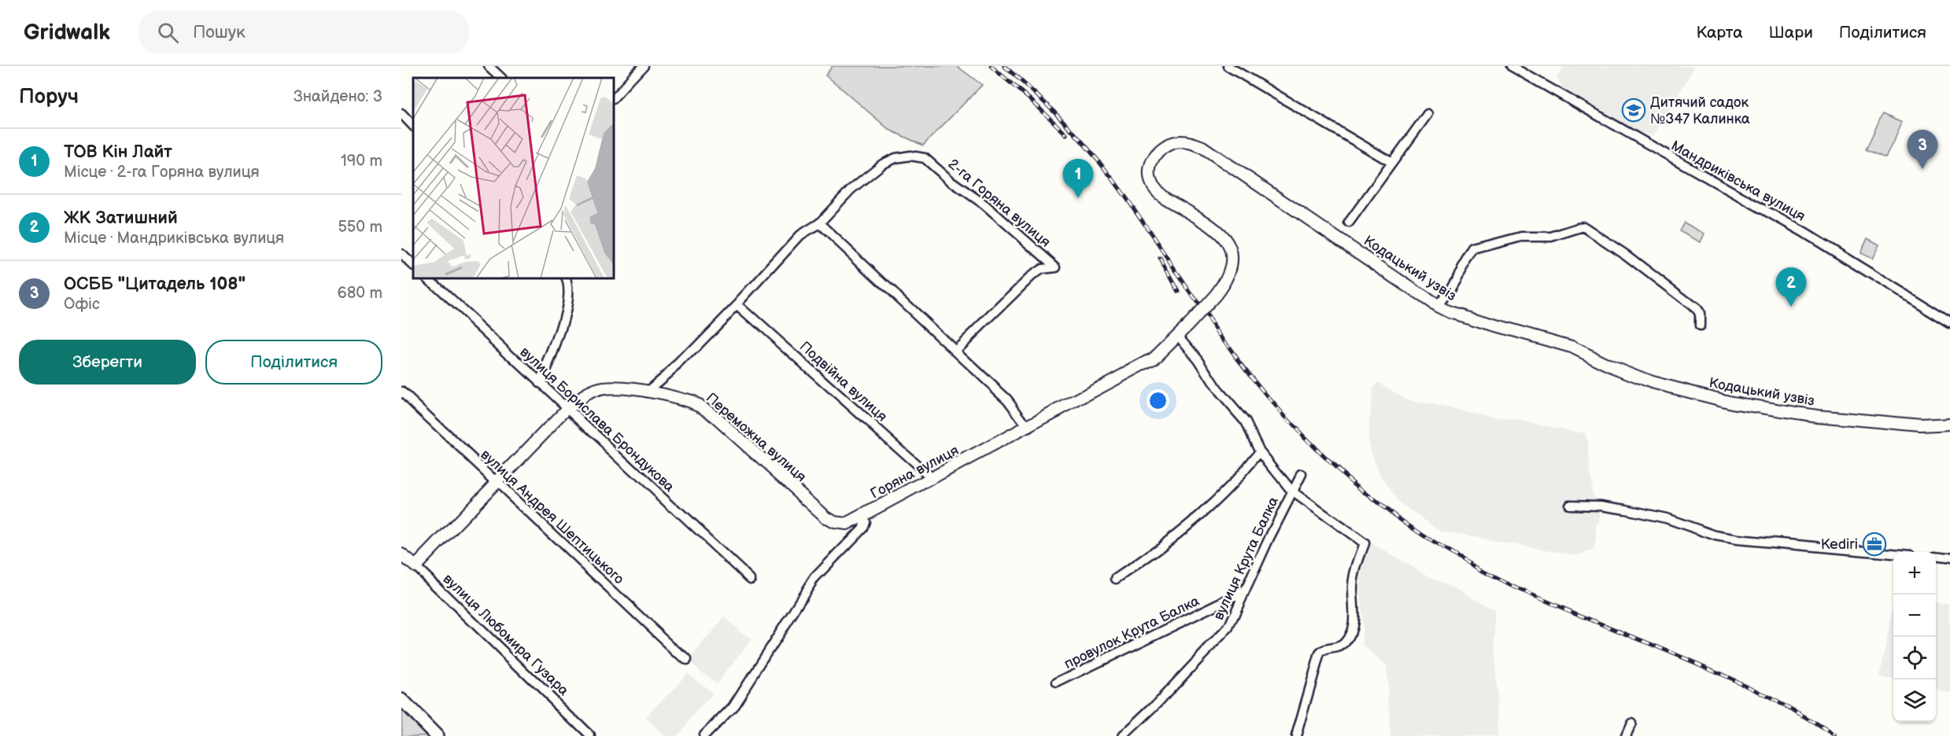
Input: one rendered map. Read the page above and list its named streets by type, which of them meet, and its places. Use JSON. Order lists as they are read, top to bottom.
{
  "streets": {
    "street": [
      "Мандриківська вулиця",
      "2-га Горяна вулиця",
      "Кодацький узвіз",
      "Подвійна вулиця",
      "вулиця Борислава Брондукова",
      "Переможна вулиця",
      "Горяна вулиця",
      "вулиця Андрея Шептицького",
      "вулиця Крута Балка",
      "провулок Крута Балка",
      "вулиця Любомира Гузара"
    ]
  },
  "crossings": [
    ["2-га Горяна вулиця", "Подвійна вулиця"],
    ["2-га Горяна вулиця", "Переможна вулиця"],
    ["Кодацький узвіз", "Горяна вулиця"],
    ["Подвійна вулиця", "Горяна вулиця"],
    ["вулиця Борислава Брондукова", "Переможна вулиця"],
    ["Переможна вулиця", "Горяна вулиця"],
    ["Переможна вулиця", "вулиця Андрея Шептицького"],
    ["Переможна вулиця", "вулиця Любомира Гузара"],
    ["вулиця Крута Балка", "провулок Крута Балка"]
  ],
  "places": {
    "school or university": ["Дитячий садок №347 Калинка"],
    "office": ["Kediri"]
  },
  "page": {
    "header": "Gridwalk",
    "search": "Пошук",
    "nav": ["Карта", "Шари", "Поділитися"],
    "heading": ["Поруч", "Знайдено: 3"],
    "list": [
      {
        "mark": "1",
        "name": "ТОВ Кін Лайт",
        "note": "Місце · 2-га Горяна вулиця",
        "value": "190 m"
      },
      {
        "mark": "2",
        "name": "ЖК Затишний",
        "note": "Місце · Мандриківська вулиця",
        "value": "550 m"
      },
      {
        "mark": "3",
        "name": "ОСББ \"Цитадель 108\"",
        "note": "Офіс",
        "value": "680 m"
      }
    ],
    "pins": ["3", "1", "2"],
    "buttons": ["Зберегти", "Поділитися"],
    "map_buttons": ["+", "−"]
  }
}
